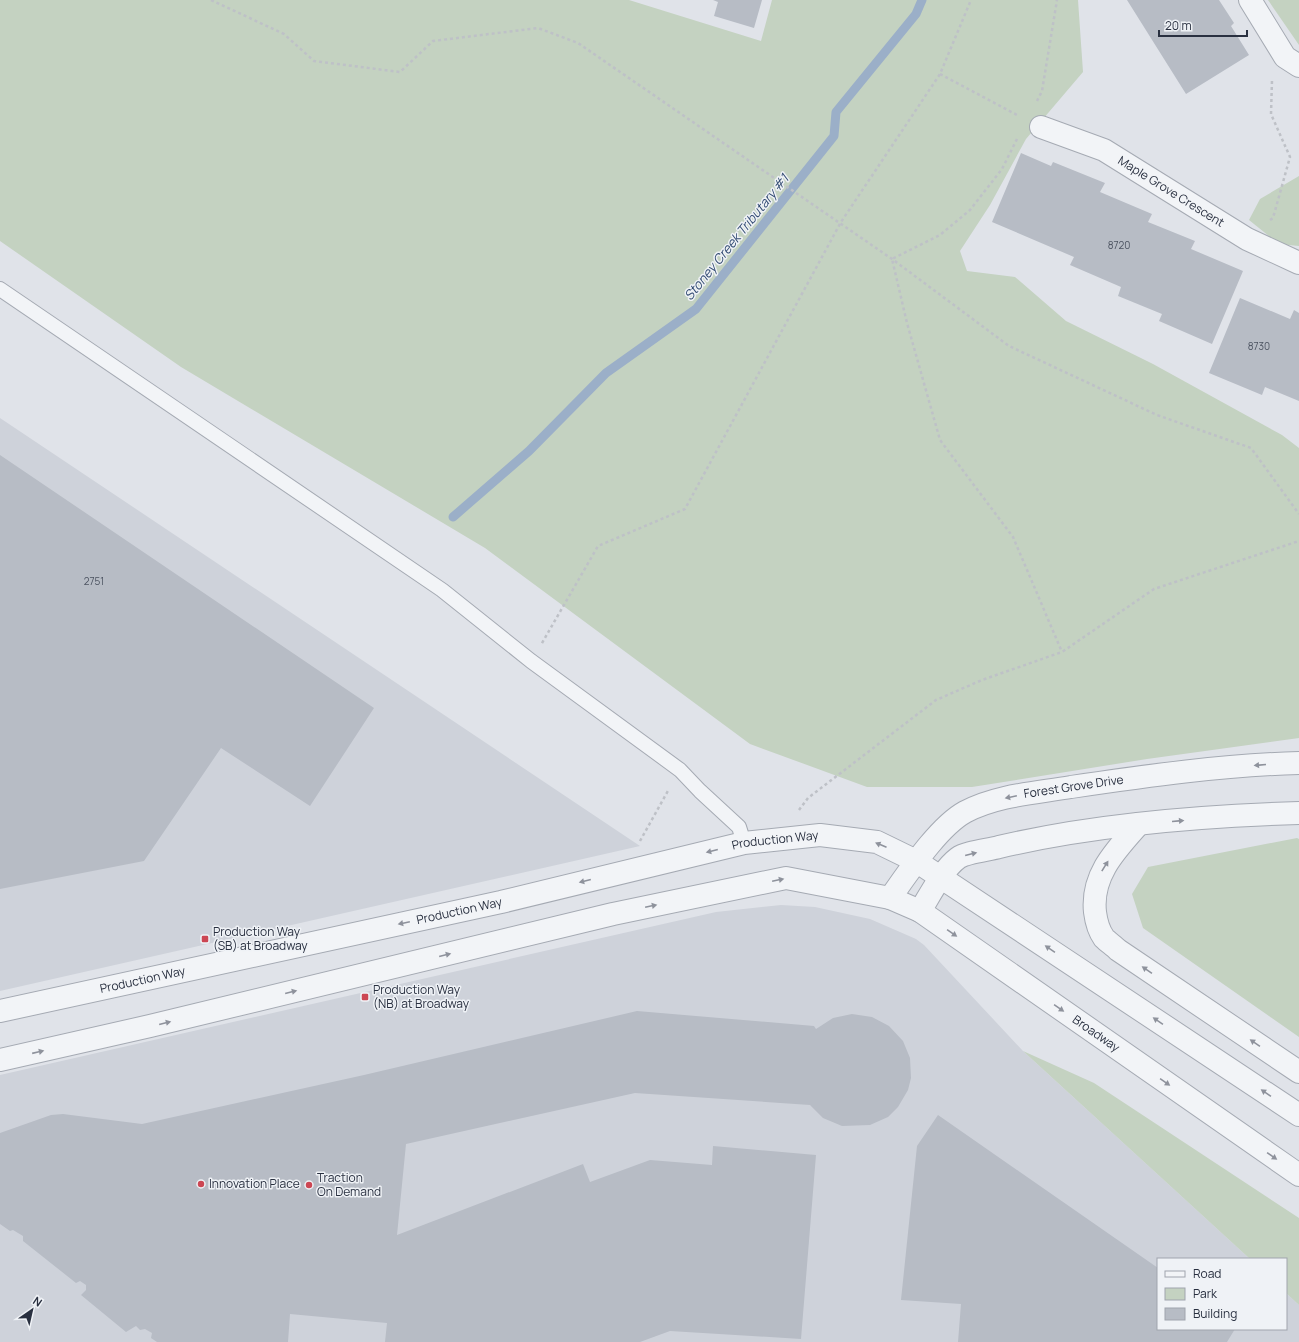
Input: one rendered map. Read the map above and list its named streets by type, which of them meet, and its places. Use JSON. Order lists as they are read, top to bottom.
{
  "streets": {
    "street": [
      "Maple Grove Crescent",
      "Forest Grove Drive",
      "Production Way",
      "Broadway"
    ]
  },
  "crossings": [
    ["Forest Grove Drive", "Production Way"],
    ["Forest Grove Drive", "Broadway"]
  ],
  "water": ["Stoney Creek Tributary #1"],
  "places": {
    "transit": ["Production Way (SB) at Broadway", "Production Way (NB) at Broadway"],
    "other": ["Innovation Place", "Traction On Demand"]
  },
  "house_numbers": ["8720", "8730", "2751"],
  "legend": ["Road", "Park", "Building"],
  "scale_bar": "20 m",
  "north": "top right"
}
